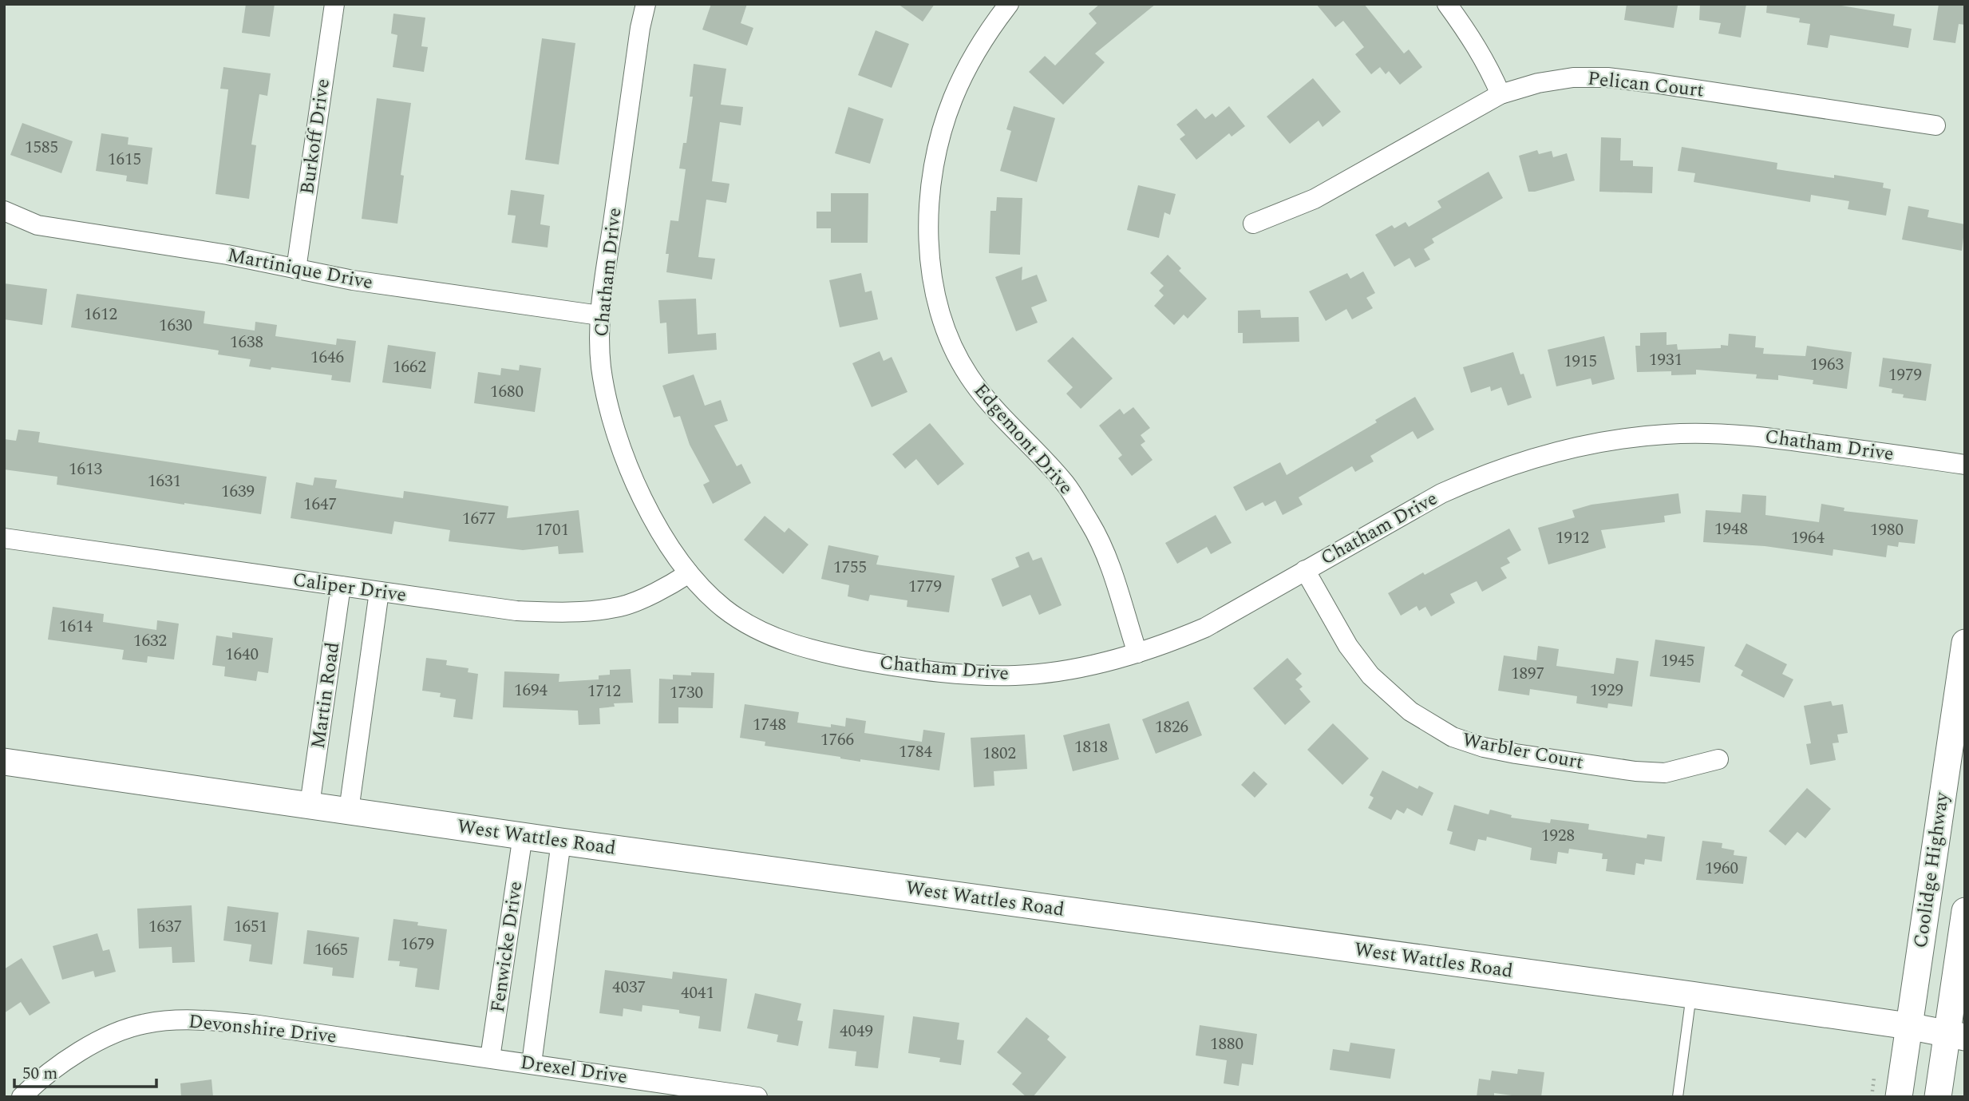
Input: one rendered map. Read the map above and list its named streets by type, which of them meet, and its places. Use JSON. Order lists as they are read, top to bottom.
{
  "streets": {
    "street": [
      "Pelican Court",
      "Burkoff Drive",
      "Martinique Drive",
      "Chatham Drive",
      "Edgemont Drive",
      "Caliper Drive",
      "Martin Road",
      "Warbler Court",
      "West Wattles Road",
      "Coolidge Highway",
      "Fenwicke Drive",
      "Devonshire Drive",
      "Drexel Drive"
    ]
  },
  "crossings": [
    ["Burkoff Drive", "Martinique Drive"],
    ["Martinique Drive", "Chatham Drive"],
    ["Chatham Drive", "Edgemont Drive"],
    ["Chatham Drive", "Caliper Drive"],
    ["Chatham Drive", "Warbler Court"],
    ["Caliper Drive", "Martin Road"],
    ["Martin Road", "West Wattles Road"],
    ["West Wattles Road", "Coolidge Highway"],
    ["West Wattles Road", "Fenwicke Drive"],
    ["Fenwicke Drive", "Devonshire Drive"],
    ["Fenwicke Drive", "Drexel Drive"],
    ["Devonshire Drive", "Drexel Drive"]
  ],
  "house_numbers": [
    "1585",
    "1615",
    "1612",
    "1630",
    "1638",
    "1646",
    "1931",
    "1915",
    "1963",
    "1662",
    "1979",
    "1680",
    "1613",
    "1631",
    "1639",
    "1647",
    "1677",
    "1948",
    "1701",
    "1980",
    "1912",
    "1964",
    "1755",
    "1779",
    "1614",
    "1632",
    "1640",
    "1945",
    "1897",
    "1694",
    "1929",
    "1712",
    "1730",
    "1748",
    "1826",
    "1766",
    "1818",
    "1784",
    "1802",
    "1928",
    "1960",
    "1637",
    "1651",
    "1679",
    "1665",
    "4037",
    "4041",
    "4049",
    "1880"
  ],
  "scale_bar": "50 m"
}
